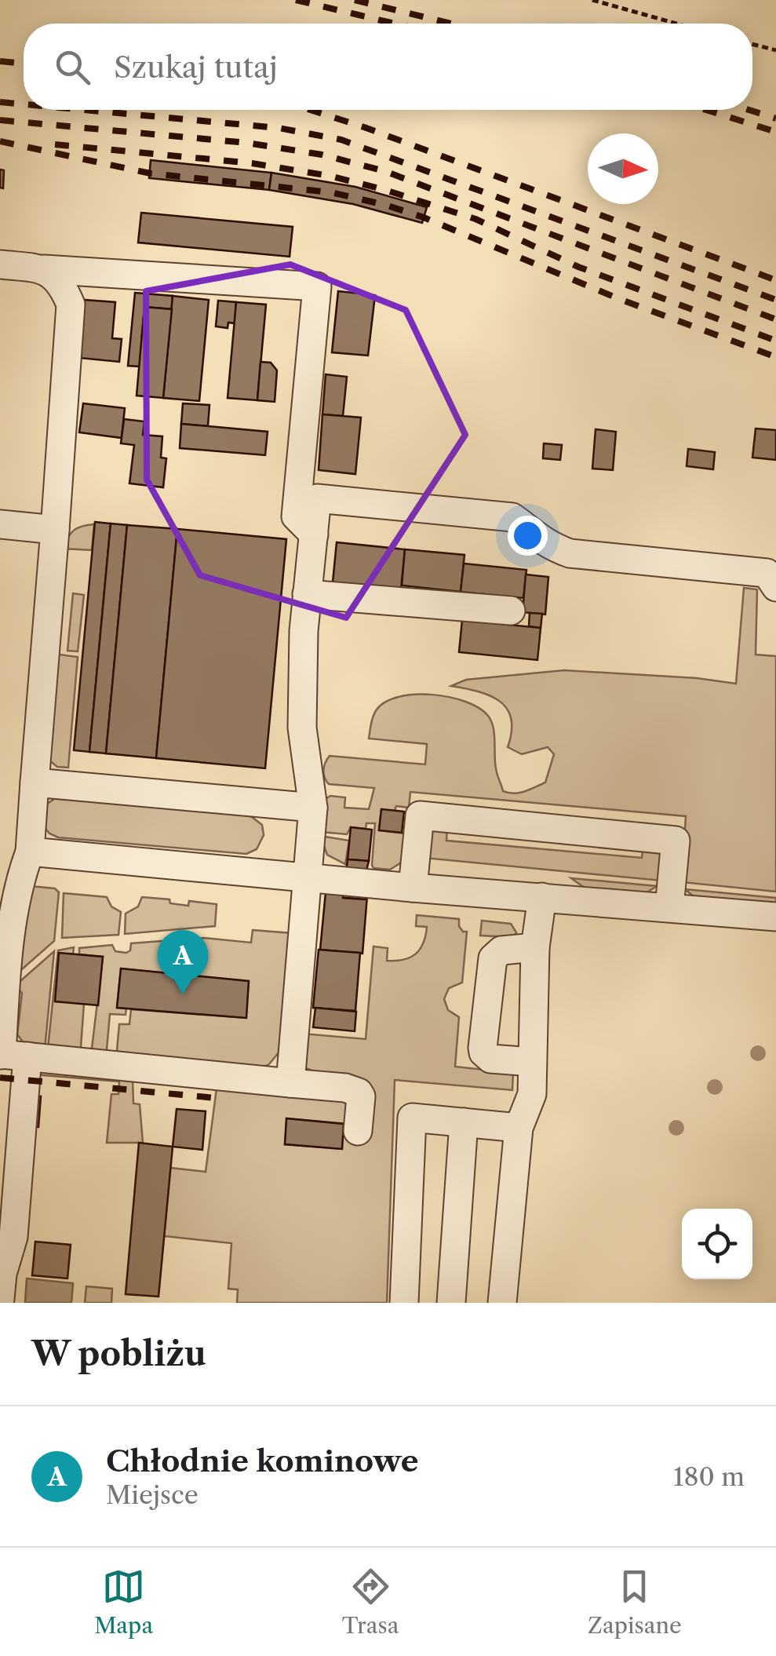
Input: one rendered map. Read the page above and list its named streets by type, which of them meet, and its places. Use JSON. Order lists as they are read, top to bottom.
{
  "north": "right",
  "page": {
    "search": "Szukaj tutaj",
    "pins": "A",
    "heading": "W pobliżu",
    "list": [
      {
        "mark": "A",
        "name": "Chłodnie kominowe",
        "note": "Miejsce",
        "value": "180 m"
      }
    ],
    "nav": ["Mapa", "Trasa", "Zapisane"]
  }
}
